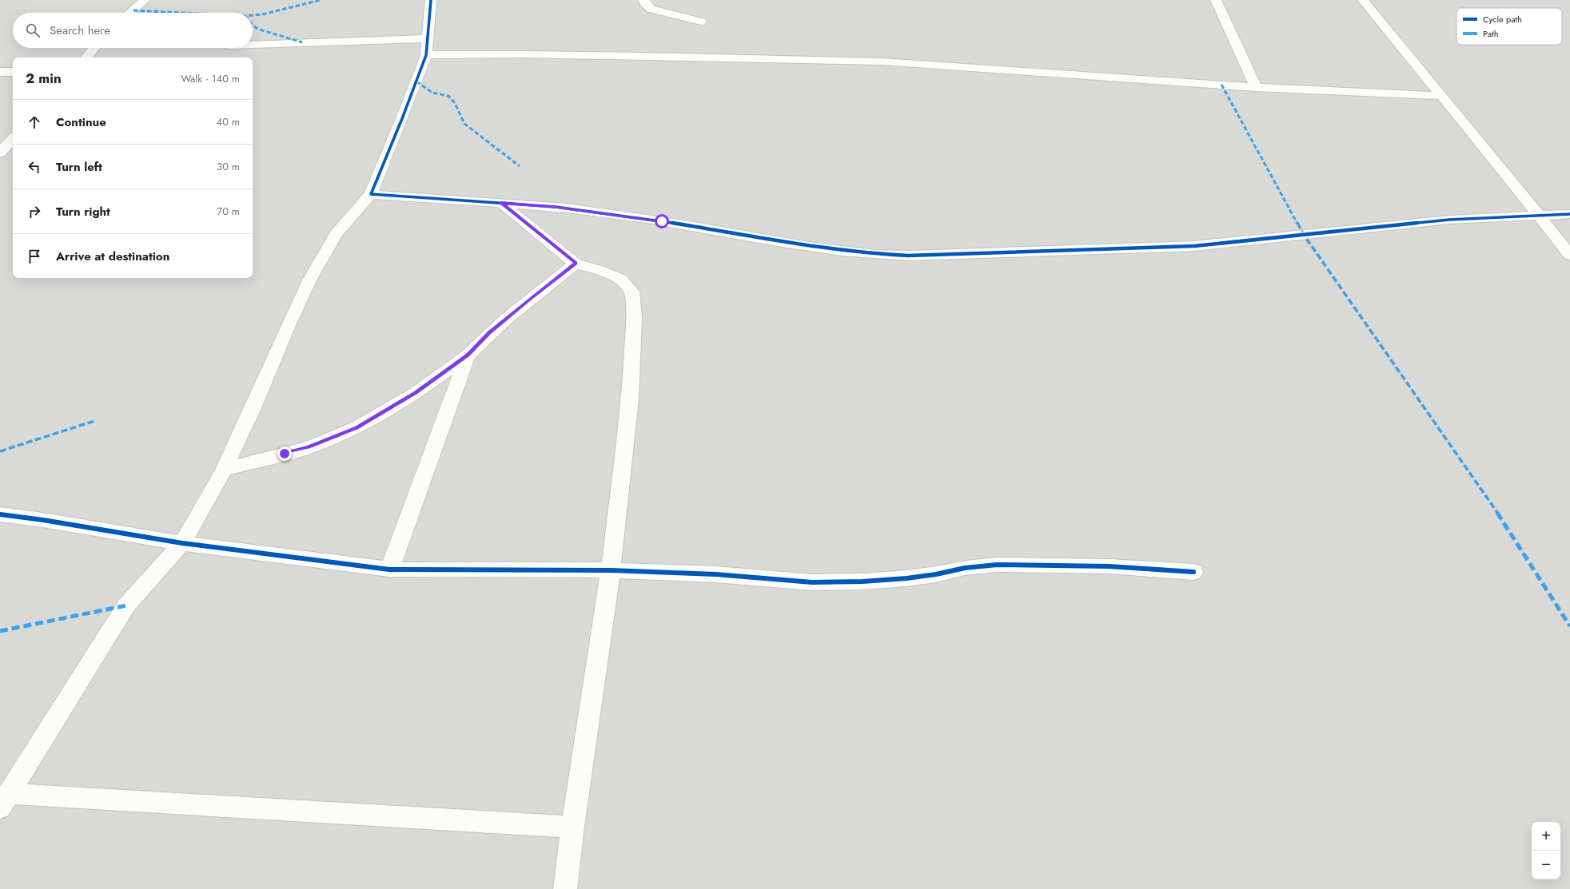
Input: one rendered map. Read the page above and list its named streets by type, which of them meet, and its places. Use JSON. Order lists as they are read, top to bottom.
{
  "legend": ["Cycle path", "Path"],
  "page": {
    "search": "Search here",
    "heading": ["2 min", "Walk · 140 m"],
    "list": [
      ["Continue", "40 m"],
      ["Turn left", "30 m"],
      ["Turn right", "70 m"],
      "Arrive at destination"
    ],
    "map_buttons": ["+", "−"]
  }
}
